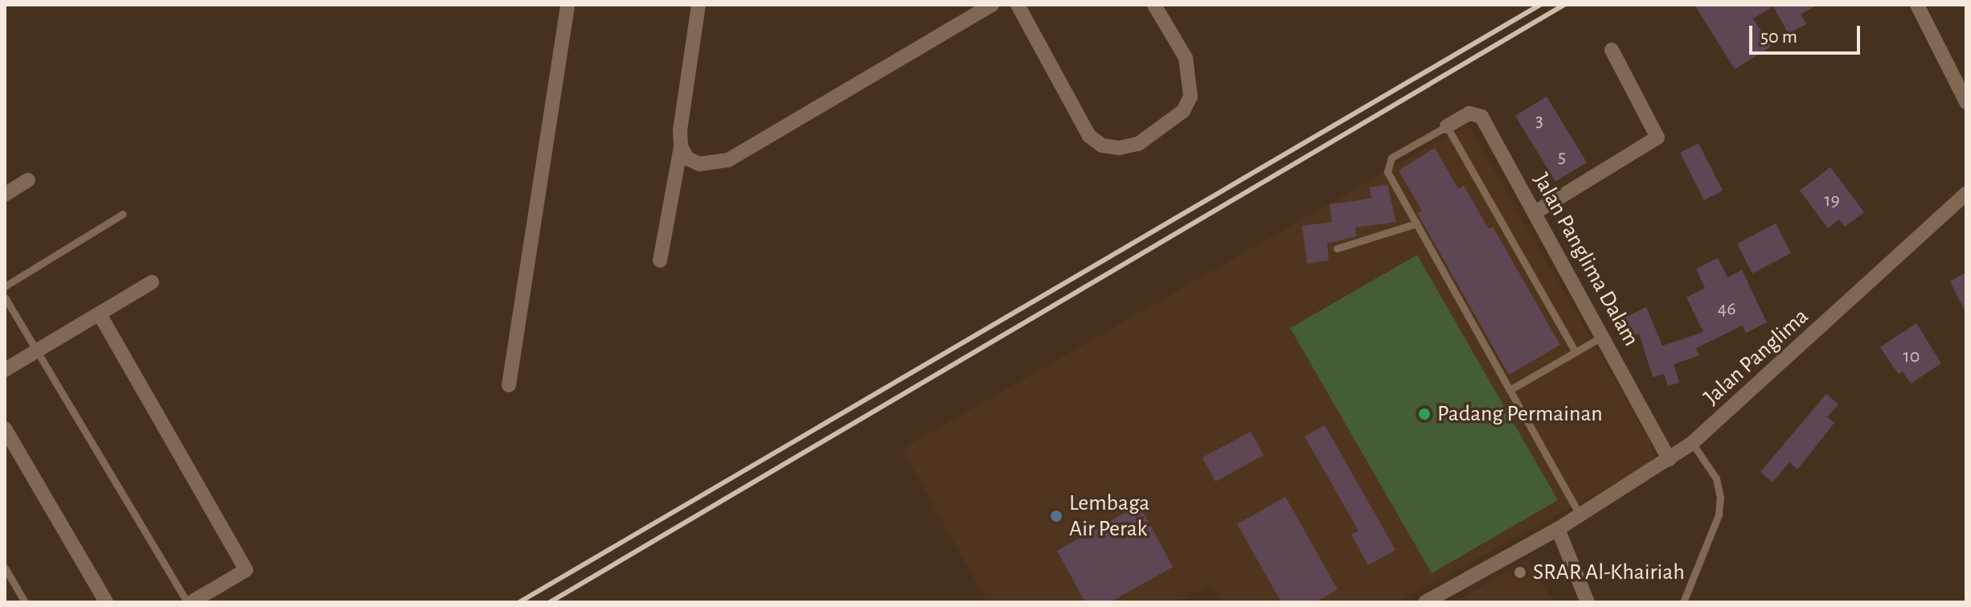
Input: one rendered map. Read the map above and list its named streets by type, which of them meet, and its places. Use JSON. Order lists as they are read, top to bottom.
{
  "streets": {
    "street": ["Jalan Panglima Dalam", "Jalan Panglima"]
  },
  "crossings": [
    ["Jalan Panglima Dalam", "Jalan Panglima"]
  ],
  "places": ["Padang Permainan", "Lembaga Air Perak", "SRAR Al-Khairiah"],
  "house_numbers": [
    "3",
    "5",
    "19",
    "46",
    "10"
  ],
  "scale_bar": "50 m"
}
